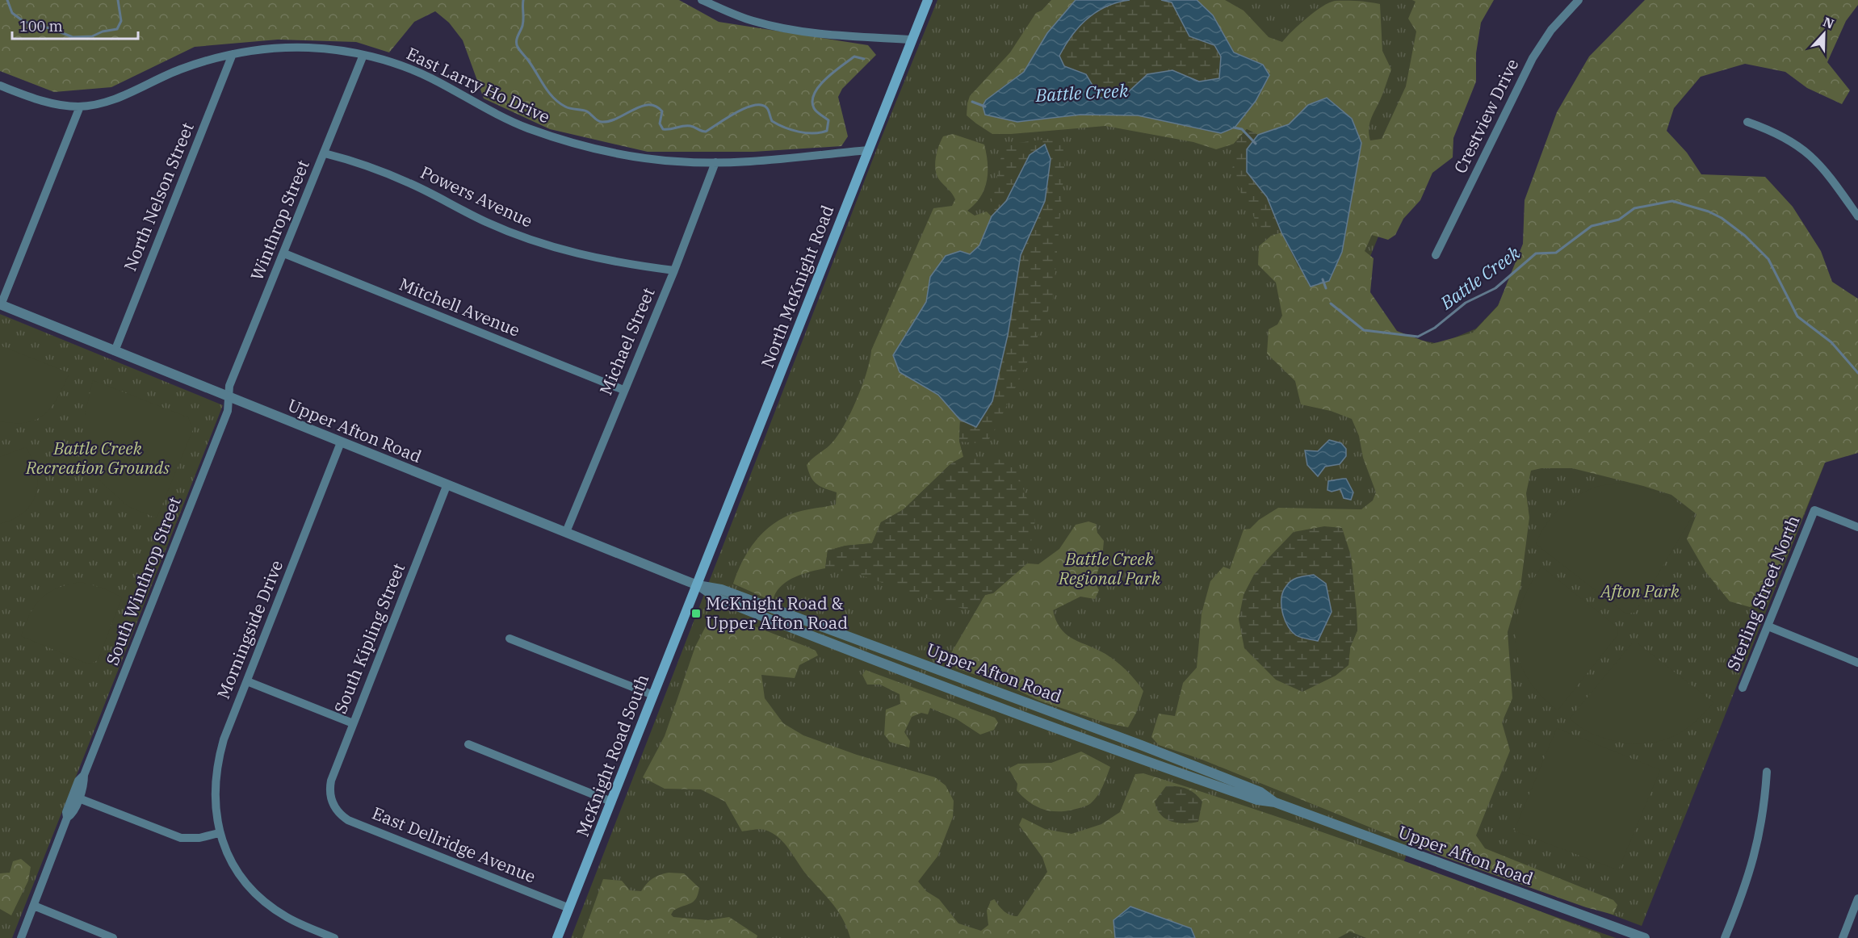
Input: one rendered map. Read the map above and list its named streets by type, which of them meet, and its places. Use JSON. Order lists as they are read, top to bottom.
{
  "streets": {
    "main road": ["North McKnight Road", "McKnight Road South"],
    "street": [
      "East Larry Ho Drive",
      "Crestview Drive",
      "North Nelson Street",
      "Powers Avenue",
      "Winthrop Street",
      "Mitchell Avenue",
      "Michael Street",
      "Upper Afton Road",
      "South Winthrop Street",
      "Sterling Street North",
      "Morningside Drive",
      "South Kipling Street",
      "East Dellridge Avenue"
    ]
  },
  "crossings": [
    ["East Larry Ho Drive", "North Nelson Street"],
    ["East Larry Ho Drive", "Winthrop Street"],
    ["East Larry Ho Drive", "North McKnight Road"],
    ["East Larry Ho Drive", "Michael Street"],
    ["North Nelson Street", "Upper Afton Road"],
    ["Powers Avenue", "Winthrop Street"],
    ["Powers Avenue", "Michael Street"],
    ["Winthrop Street", "Mitchell Avenue"],
    ["Winthrop Street", "Upper Afton Road"],
    ["Winthrop Street", "South Winthrop Street"],
    ["North McKnight Road", "Upper Afton Road"],
    ["North McKnight Road", "McKnight Road South"],
    ["Mitchell Avenue", "Michael Street"],
    ["Michael Street", "Upper Afton Road"],
    ["Upper Afton Road", "South Winthrop Street"],
    ["Upper Afton Road", "Morningside Drive"],
    ["Upper Afton Road", "South Kipling Street"],
    ["Upper Afton Road", "McKnight Road South"],
    ["South Kipling Street", "East Dellridge Avenue"],
    ["McKnight Road South", "East Dellridge Avenue"]
  ],
  "water": ["Battle Creek"],
  "parks": ["Battle Creek Recreation Grounds", "Battle Creek Regional Park", "Afton Park"],
  "places": {
    "transit": ["McKnight Road & Upper Afton Road"]
  },
  "scale_bar": "100 m",
  "north": "top"
}
